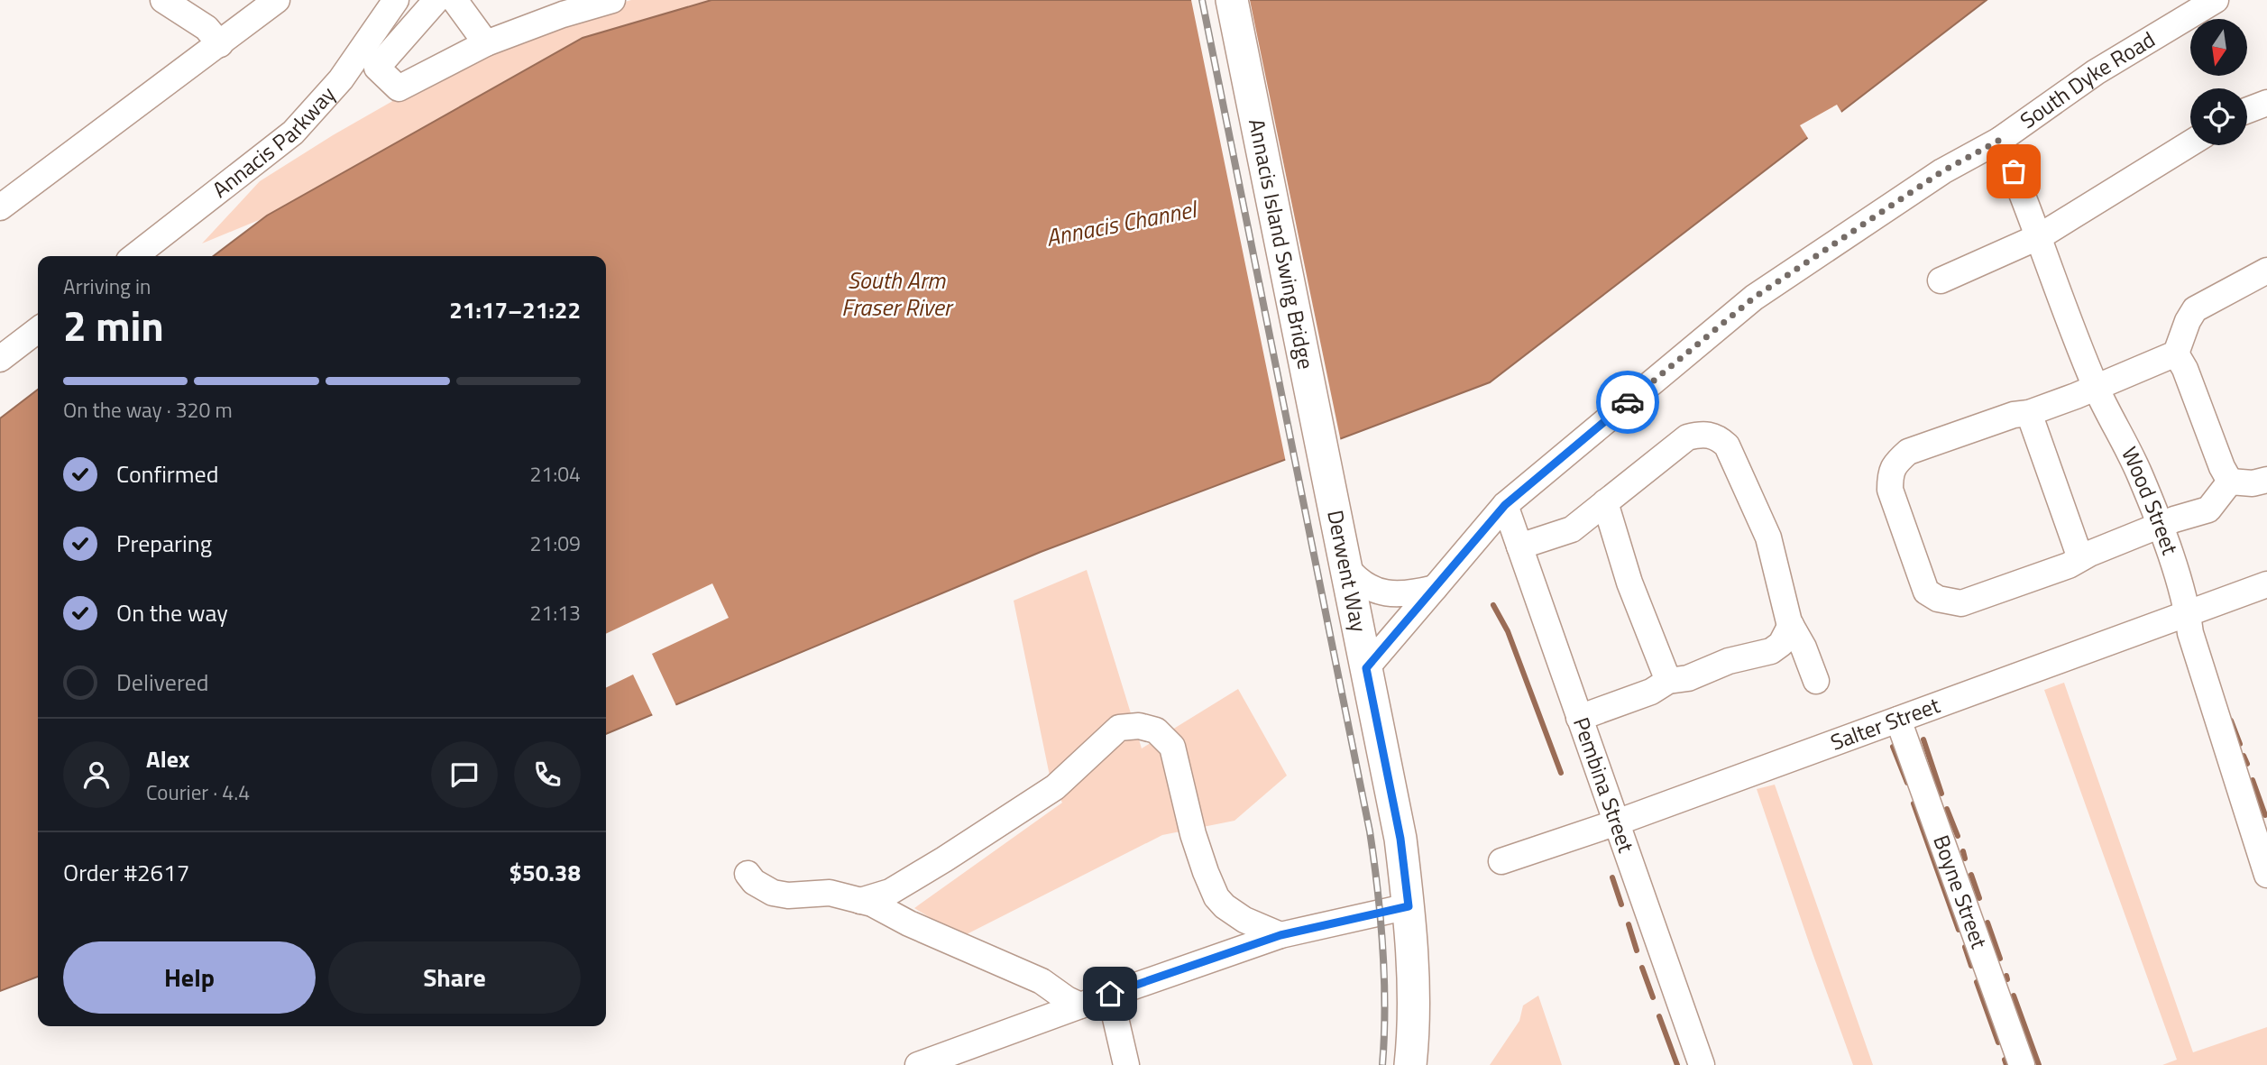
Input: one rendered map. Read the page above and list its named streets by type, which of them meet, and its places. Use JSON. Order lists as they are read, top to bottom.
{
  "streets": {
    "main road": ["Annacis Island Swing Bridge", "Derwent Way"],
    "street": [
      "South Dyke Road",
      "Annacis Parkway",
      "Wood Street",
      "Salter Street",
      "Pembina Street",
      "Boyne Street"
    ]
  },
  "crossings": [
    ["South Dyke Road", "Wood Street"],
    ["South Dyke Road", "Derwent Way"],
    ["South Dyke Road", "Pembina Street"],
    ["Annacis Island Swing Bridge", "Derwent Way"],
    ["Wood Street", "Salter Street"],
    ["Salter Street", "Pembina Street"],
    ["Salter Street", "Boyne Street"]
  ],
  "water": ["Annacis Channel", "South Arm Fraser River"],
  "north": "bottom",
  "page": {
    "heading": ["2 min", "Arriving in", "21:17–21:22"],
    "panel": [
      "Alex",
      "Courier · 4.4",
      "Order #2617",
      "$50.38"
    ],
    "bar": "On the way · 320 m",
    "list": [
      ["Confirmed", "21:04"],
      ["Preparing", "21:09"],
      ["On the way", "21:13"],
      "Delivered"
    ],
    "buttons": ["Help", "Share"]
  }
}
